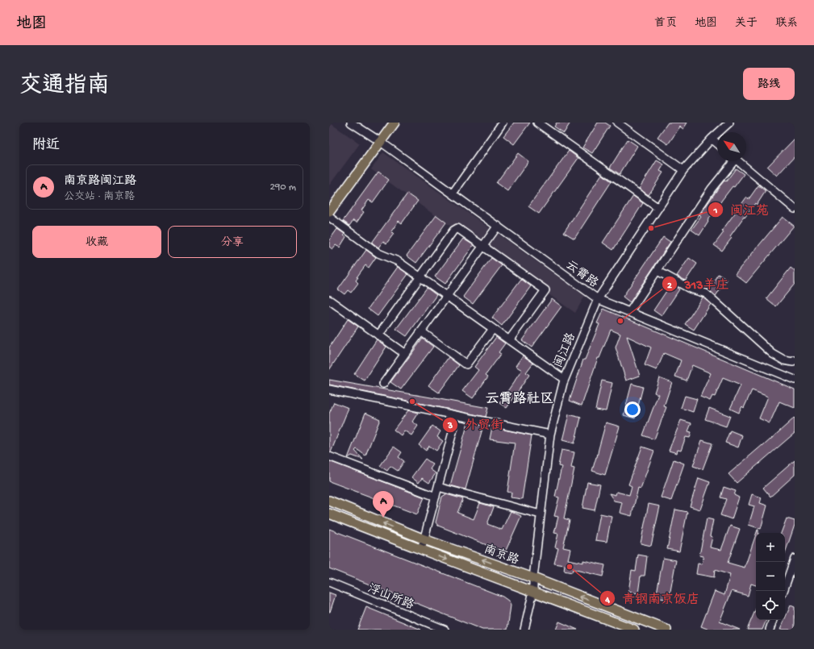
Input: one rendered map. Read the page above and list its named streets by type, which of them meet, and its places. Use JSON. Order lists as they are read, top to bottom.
{
  "streets": {
    "main road": ["南京路"],
    "street": ["云霄路", "闽江路", "浮山所路"]
  },
  "crossings": [
    ["云霄路", "闽江路"],
    ["闽江路", "南京路"]
  ],
  "districts": ["云霄路社区"],
  "places": [
    "闽江苑",
    "313羊庄",
    "外贸街",
    "青钢南京饭店"
  ],
  "north": "top left",
  "page": {
    "header": "地图",
    "nav": [
      "首页",
      "地图",
      "关于",
      "联系"
    ],
    "title": "交通指南",
    "buttons": [
      "路线",
      ["收藏", "分享"]
    ],
    "heading": "附近",
    "list": [
      {
        "mark": "A",
        "name": "南京路闽江路",
        "note": "公交站 · 南京路",
        "value": "290 m"
      }
    ],
    "pins": "A",
    "map_buttons": ["+", "−"]
  }
}
